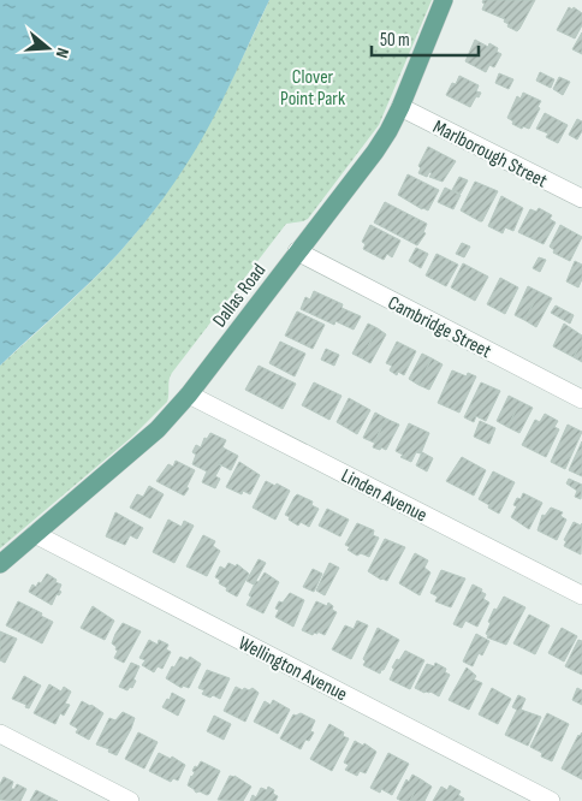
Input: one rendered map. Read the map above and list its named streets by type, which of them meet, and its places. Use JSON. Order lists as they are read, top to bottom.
{
  "streets": {
    "main road": ["Dallas Road"],
    "street": [
      "Marlborough Street",
      "Cambridge Street",
      "Linden Avenue",
      "Wellington Avenue"
    ]
  },
  "crossings": [
    ["Marlborough Street", "Dallas Road"],
    ["Dallas Road", "Cambridge Street"],
    ["Dallas Road", "Linden Avenue"],
    ["Dallas Road", "Wellington Avenue"]
  ],
  "parks": ["Clover Point Park"],
  "scale_bar": "50 m",
  "north": "right"
}
